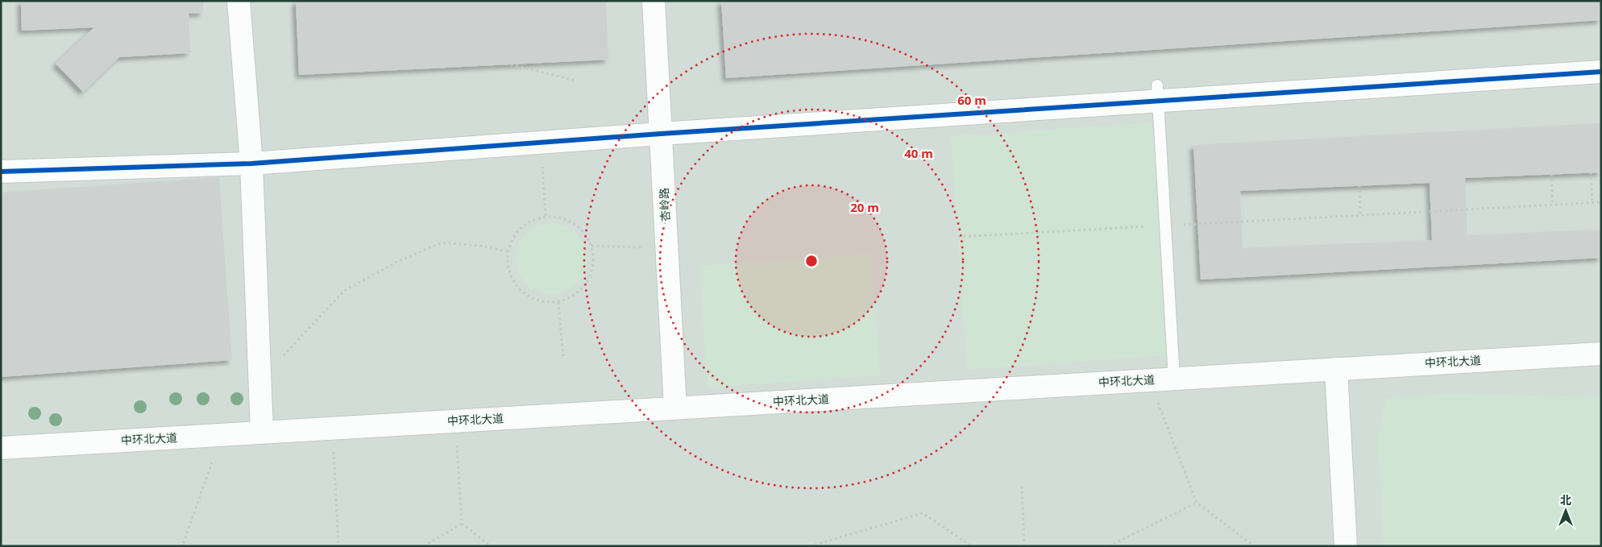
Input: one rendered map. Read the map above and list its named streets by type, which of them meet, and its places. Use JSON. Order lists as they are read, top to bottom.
{
  "streets": {
    "street": ["杏岭路", "中环北大道"]
  },
  "crossings": [
    ["杏岭路", "中环北大道"]
  ],
  "north": "top",
  "rings": ["60 m", "40 m", "20 m"]
}
